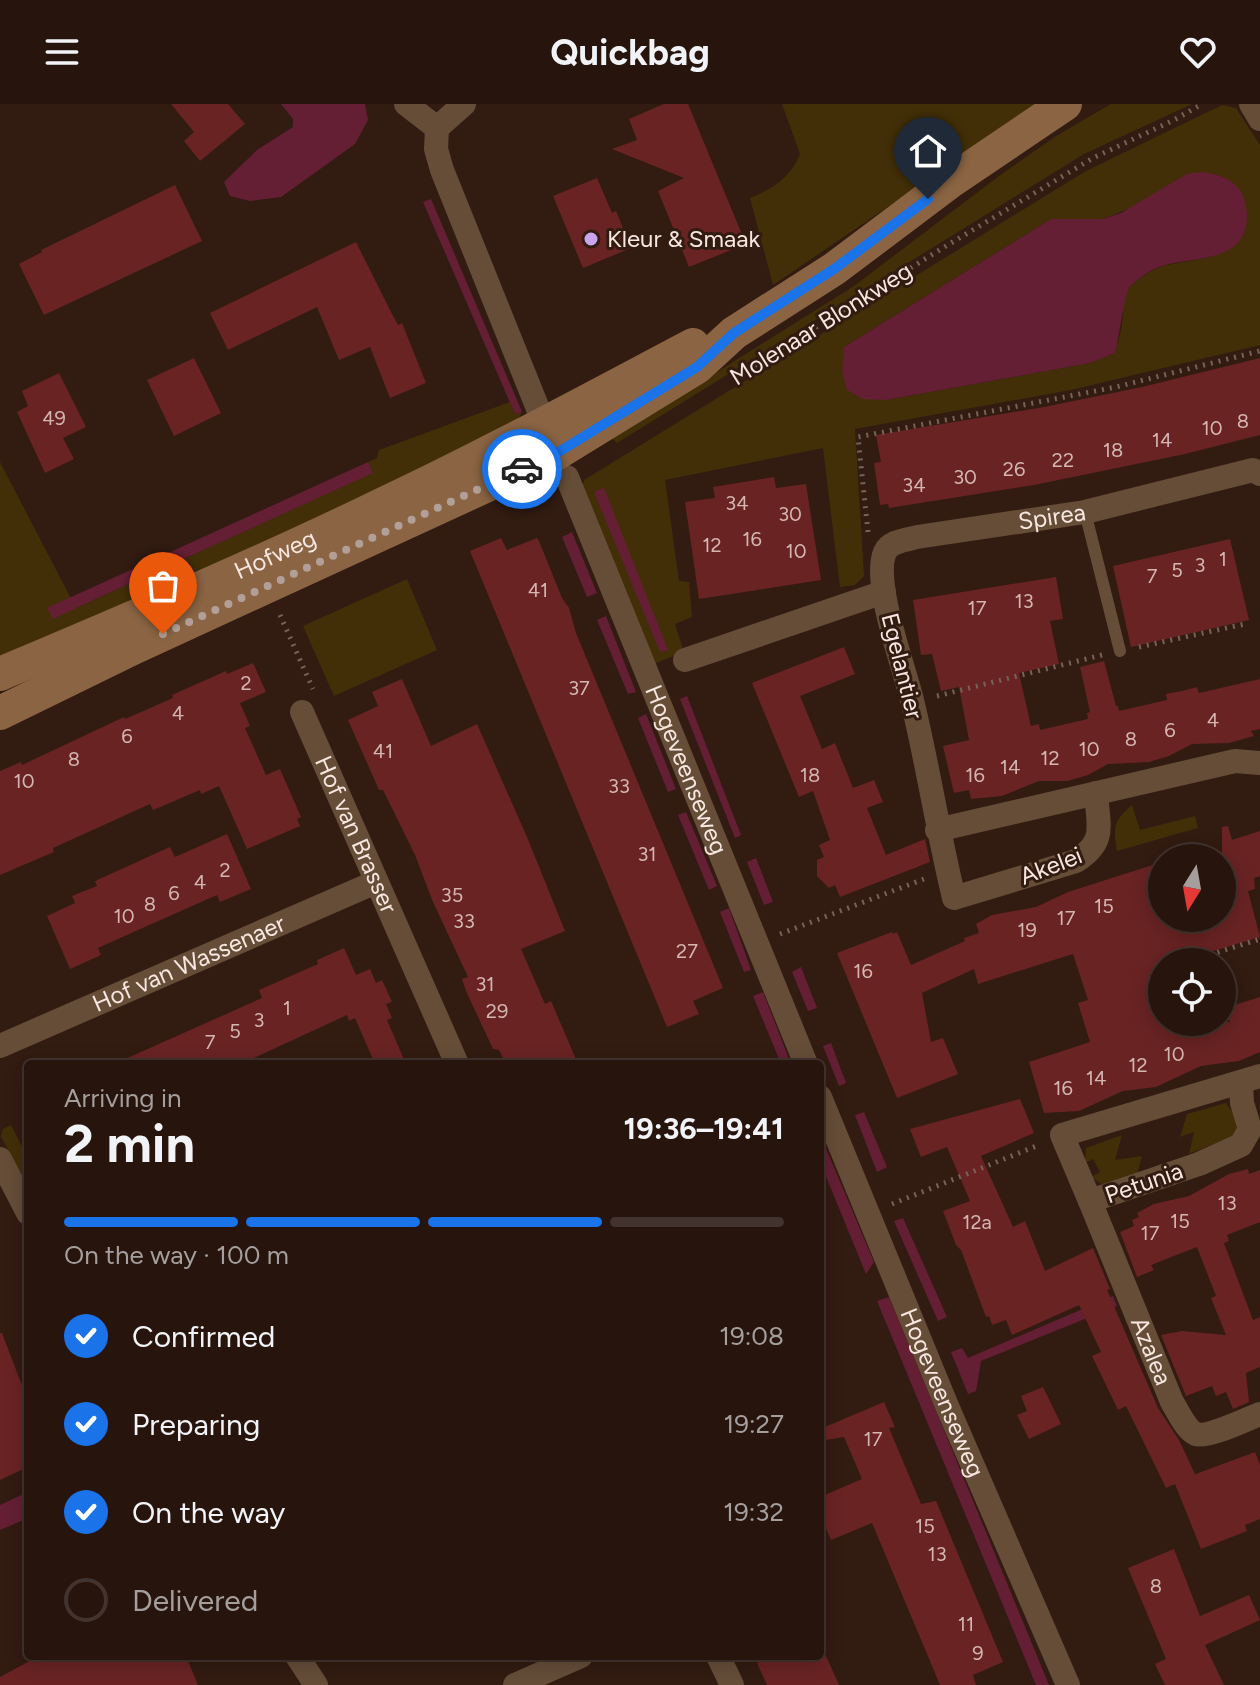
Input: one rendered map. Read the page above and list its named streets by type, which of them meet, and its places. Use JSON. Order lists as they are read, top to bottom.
{
  "streets": {
    "main road": ["Molenaar Blonkweg", "Hofweg"],
    "street": [
      "Spirea",
      "Egelantier",
      "Hogeveenseweg",
      "Hof van Brasser",
      "Akelei",
      "Hof van Wassenaer",
      "Petunia",
      "Azalea"
    ]
  },
  "crossings": [
    ["Molenaar Blonkweg", "Hofweg"],
    ["Molenaar Blonkweg", "Hogeveenseweg"],
    ["Hofweg", "Hogeveenseweg"],
    ["Egelantier", "Akelei"],
    ["Hof van Brasser", "Hof van Wassenaer"],
    ["Petunia", "Azalea"]
  ],
  "places": ["Kleur & Smaak"],
  "house_numbers": [
    "49",
    "8",
    "10",
    "14",
    "18",
    "22",
    "26",
    "30",
    "34",
    "34",
    "30",
    "16",
    "12",
    "10",
    "1",
    "3",
    "5",
    "7",
    "41",
    "13",
    "17",
    "2",
    "37",
    "4",
    "4",
    "6",
    "6",
    "8",
    "10",
    "41",
    "12",
    "8",
    "14",
    "18",
    "16",
    "10",
    "33",
    "31",
    "2",
    "4",
    "6",
    "35",
    "8",
    "15",
    "10",
    "17",
    "33",
    "19",
    "27",
    "16",
    "31",
    "1",
    "29",
    "3",
    "5",
    "7",
    "10",
    "12",
    "14",
    "16",
    "13",
    "15",
    "12a",
    "17",
    "17",
    "15",
    "13",
    "8",
    "11",
    "9"
  ],
  "north": "bottom",
  "page": {
    "header": "Quickbag",
    "heading": ["2 min", "Arriving in", "19:36–19:41"],
    "bar": "On the way · 100 m",
    "list": [
      ["Confirmed", "19:08"],
      ["Preparing", "19:27"],
      ["On the way", "19:32"],
      "Delivered"
    ]
  }
}
